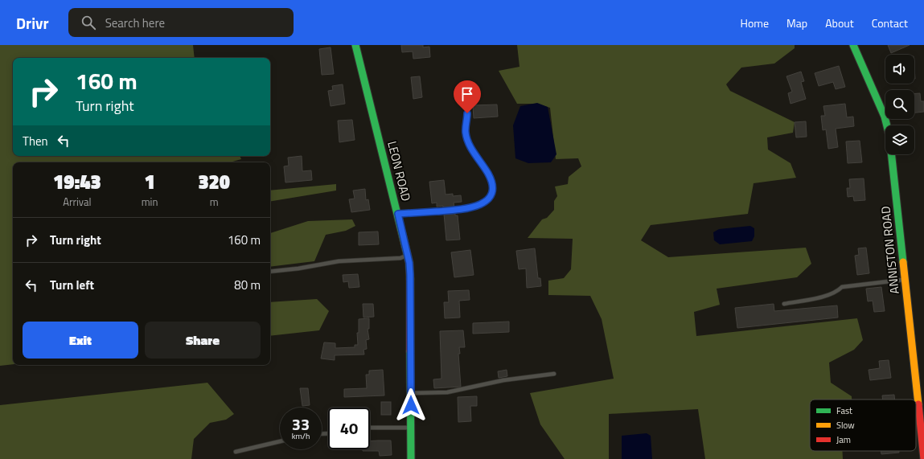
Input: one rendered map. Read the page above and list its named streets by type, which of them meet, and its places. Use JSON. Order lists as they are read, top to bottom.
{
  "streets": {
    "street": ["LEON ROAD", "ANNISTON ROAD"]
  },
  "legend": ["Fast", "Slow", "Jam"],
  "page": {
    "header": "Drivr",
    "search": "Search here",
    "nav": [
      "Home",
      "Map",
      "About",
      "Contact"
    ],
    "turn": ["160 m", "Turn right"],
    "then": "Then",
    "eta": [
      "19:43",
      "Arrival",
      "1",
      "min",
      "320",
      "m"
    ],
    "list": [
      {
        "name": "Turn right",
        "value": "160 m"
      },
      {
        "name": "Turn left",
        "value": "80 m"
      }
    ],
    "buttons": ["Exit", "Share"],
    "speed": "33 km/h",
    "limit": "40"
  }
}
